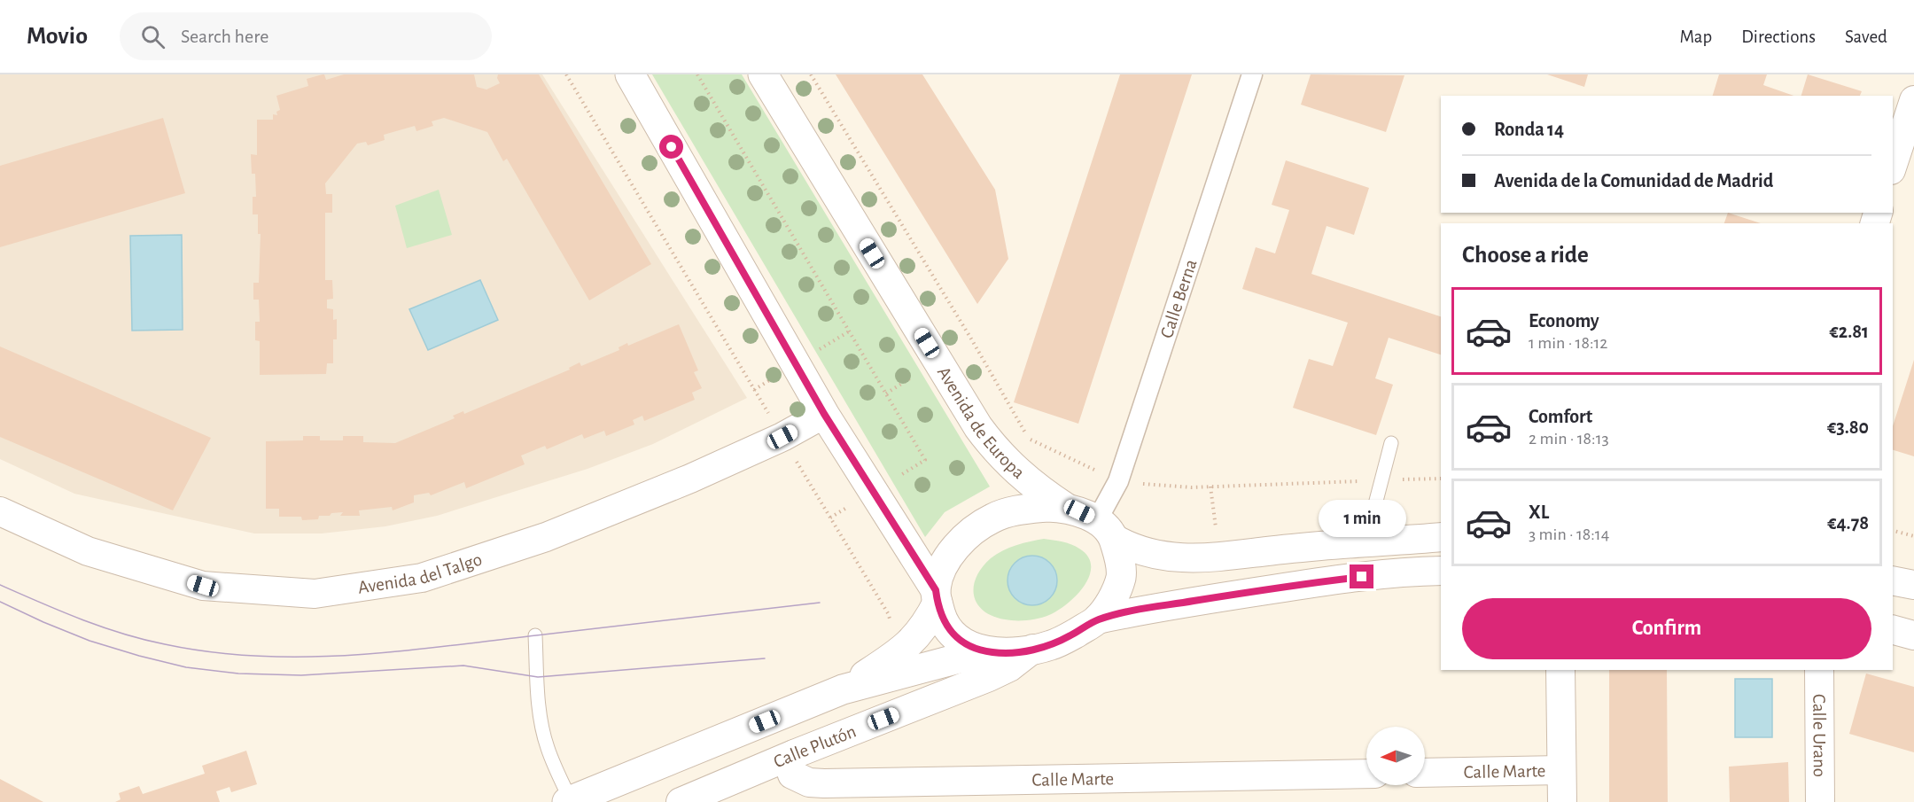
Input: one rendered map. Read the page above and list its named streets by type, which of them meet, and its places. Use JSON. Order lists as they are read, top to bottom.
{
  "streets": {
    "street": [
      "Calle Berna",
      "Avenida de Europa",
      "Avenida del Talgo",
      "Calle Urano",
      "Calle Plutón",
      "Calle Marte"
    ]
  },
  "crossings": [
    ["Calle Berna", "Avenida de Europa"],
    ["Calle Berna", "Calle Plutón"],
    ["Avenida de Europa", "Calle Plutón"],
    ["Calle Plutón", "Calle Marte"]
  ],
  "north": "left",
  "page": {
    "header": "Movio",
    "search": "Search here",
    "nav": ["Map", "Directions", "Saved"],
    "banner": ["Ronda 14", "Avenida de la Comunidad de Madrid"],
    "heading": "Choose a ride",
    "list": [
      {
        "name": "Economy",
        "note": "1 min · 18:12",
        "value": "€2.81"
      },
      {
        "name": "Comfort",
        "note": "2 min · 18:13",
        "value": "€3.80"
      },
      {
        "name": "XL",
        "note": "3 min · 18:14",
        "value": "€4.78"
      }
    ],
    "bubble": "1 min",
    "buttons": "Confirm"
  }
}
